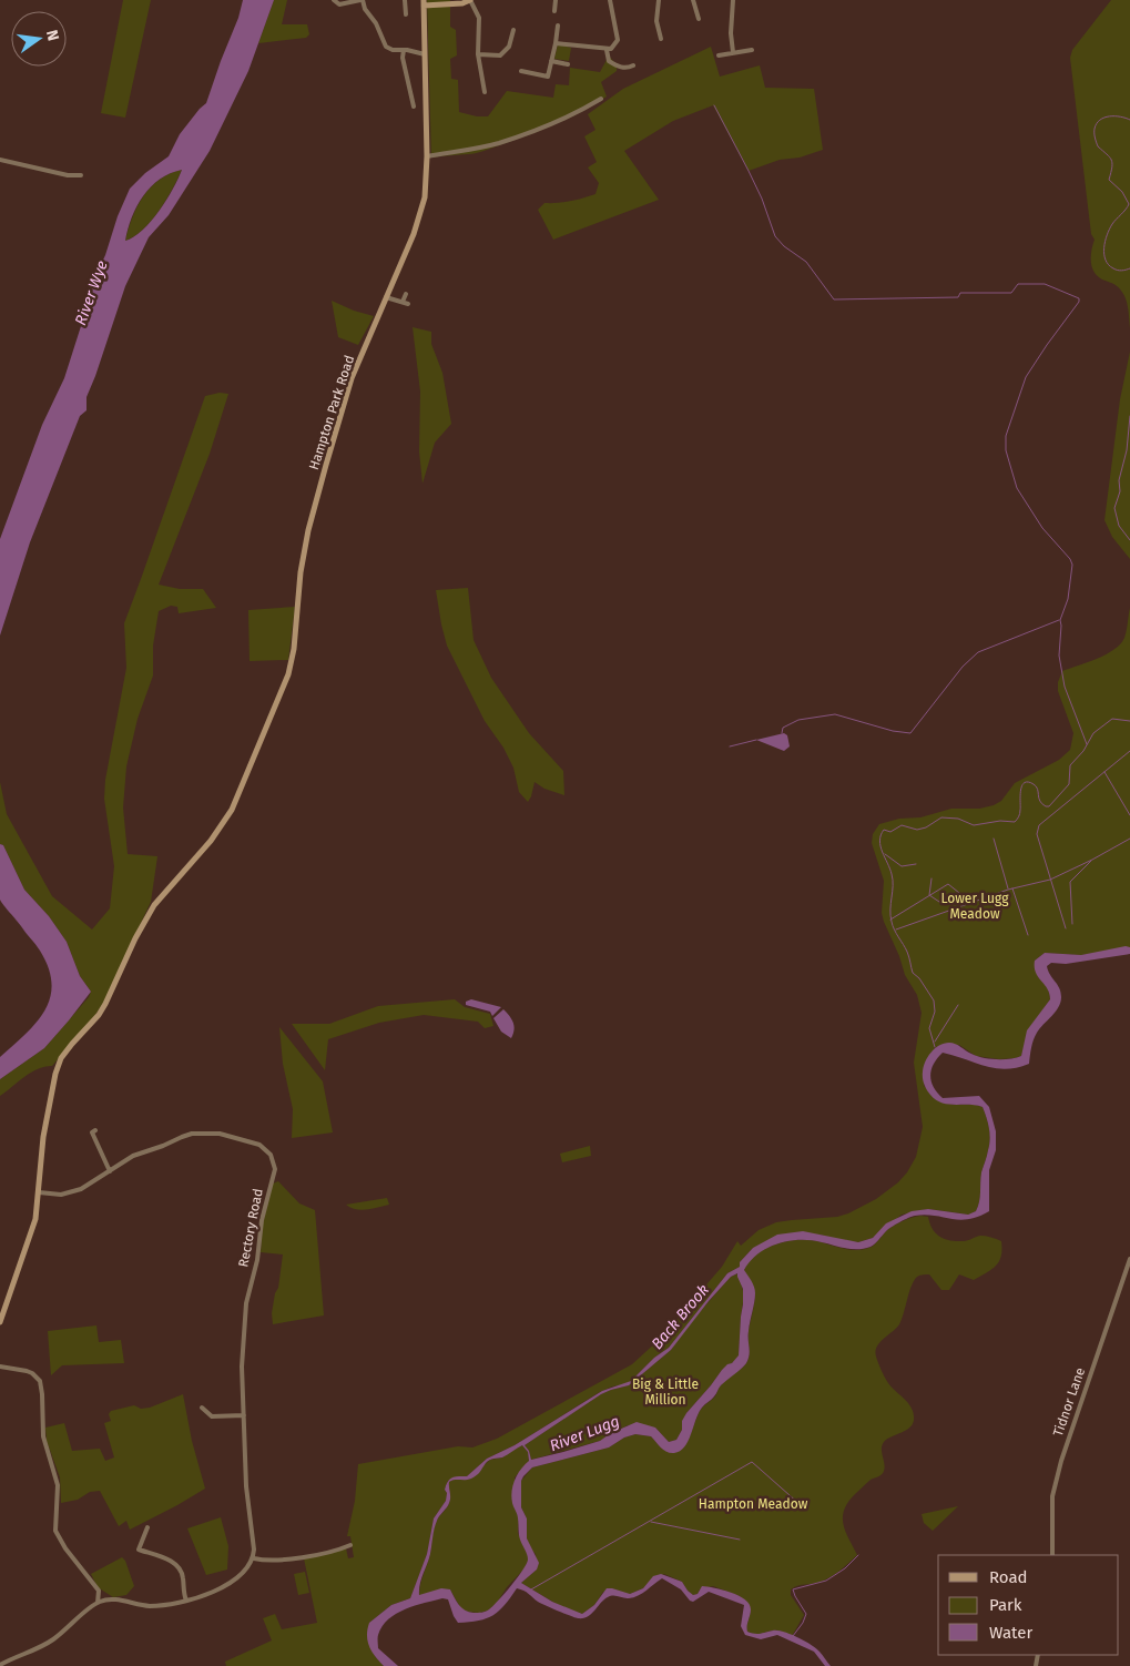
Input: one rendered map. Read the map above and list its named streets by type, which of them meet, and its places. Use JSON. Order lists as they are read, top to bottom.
{
  "streets": {
    "main road": ["Hampton Park Road"],
    "street": ["Rectory Road", "Tidnor Lane"]
  },
  "crossings": [
    ["Hampton Park Road", "Rectory Road"]
  ],
  "water": ["River Wye", "Back Brook", "River Lugg"],
  "parks": ["Lower Lugg Meadow", "Big & Little Million", "Hampton Meadow"],
  "legend": ["Road", "Park", "Water"],
  "north": "right"
}
